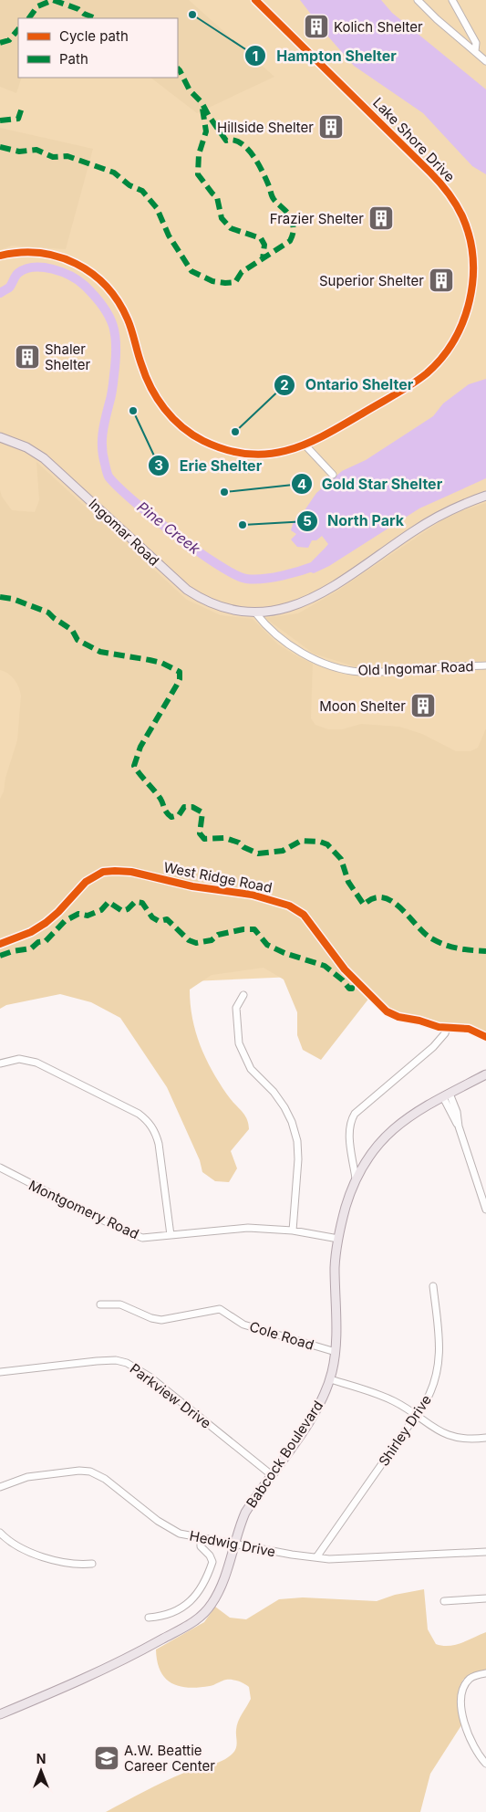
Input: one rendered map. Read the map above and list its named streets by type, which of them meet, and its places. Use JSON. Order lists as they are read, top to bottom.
{
  "streets": {
    "main road": ["Ingomar Road", "Babcock Boulevard"],
    "street": [
      "Lake Shore Drive",
      "Old Ingomar Road",
      "West Ridge Road",
      "Montgomery Road",
      "Cole Road",
      "Parkview Drive",
      "Shirley Drive",
      "Hedwig Drive"
    ]
  },
  "crossings": [
    ["Ingomar Road", "Old Ingomar Road"],
    ["Montgomery Road", "Babcock Boulevard"],
    ["Cole Road", "Babcock Boulevard"],
    ["Parkview Drive", "Babcock Boulevard"],
    ["Shirley Drive", "Hedwig Drive"],
    ["Babcock Boulevard", "Hedwig Drive"]
  ],
  "water": ["Pine Creek"],
  "places": {
    "other": [
      "Hampton Shelter",
      "Erie Shelter",
      "Ontario Shelter",
      "Gold Star Shelter",
      "North Park"
    ],
    "building": [
      "Kolich Shelter",
      "Hillside Shelter",
      "Frazier Shelter",
      "Superior Shelter",
      "Shaler Shelter",
      "Moon Shelter"
    ],
    "school or university": ["A.W. Beattie Career Center"]
  },
  "legend": ["Cycle path", "Path"],
  "north": "top"
}
